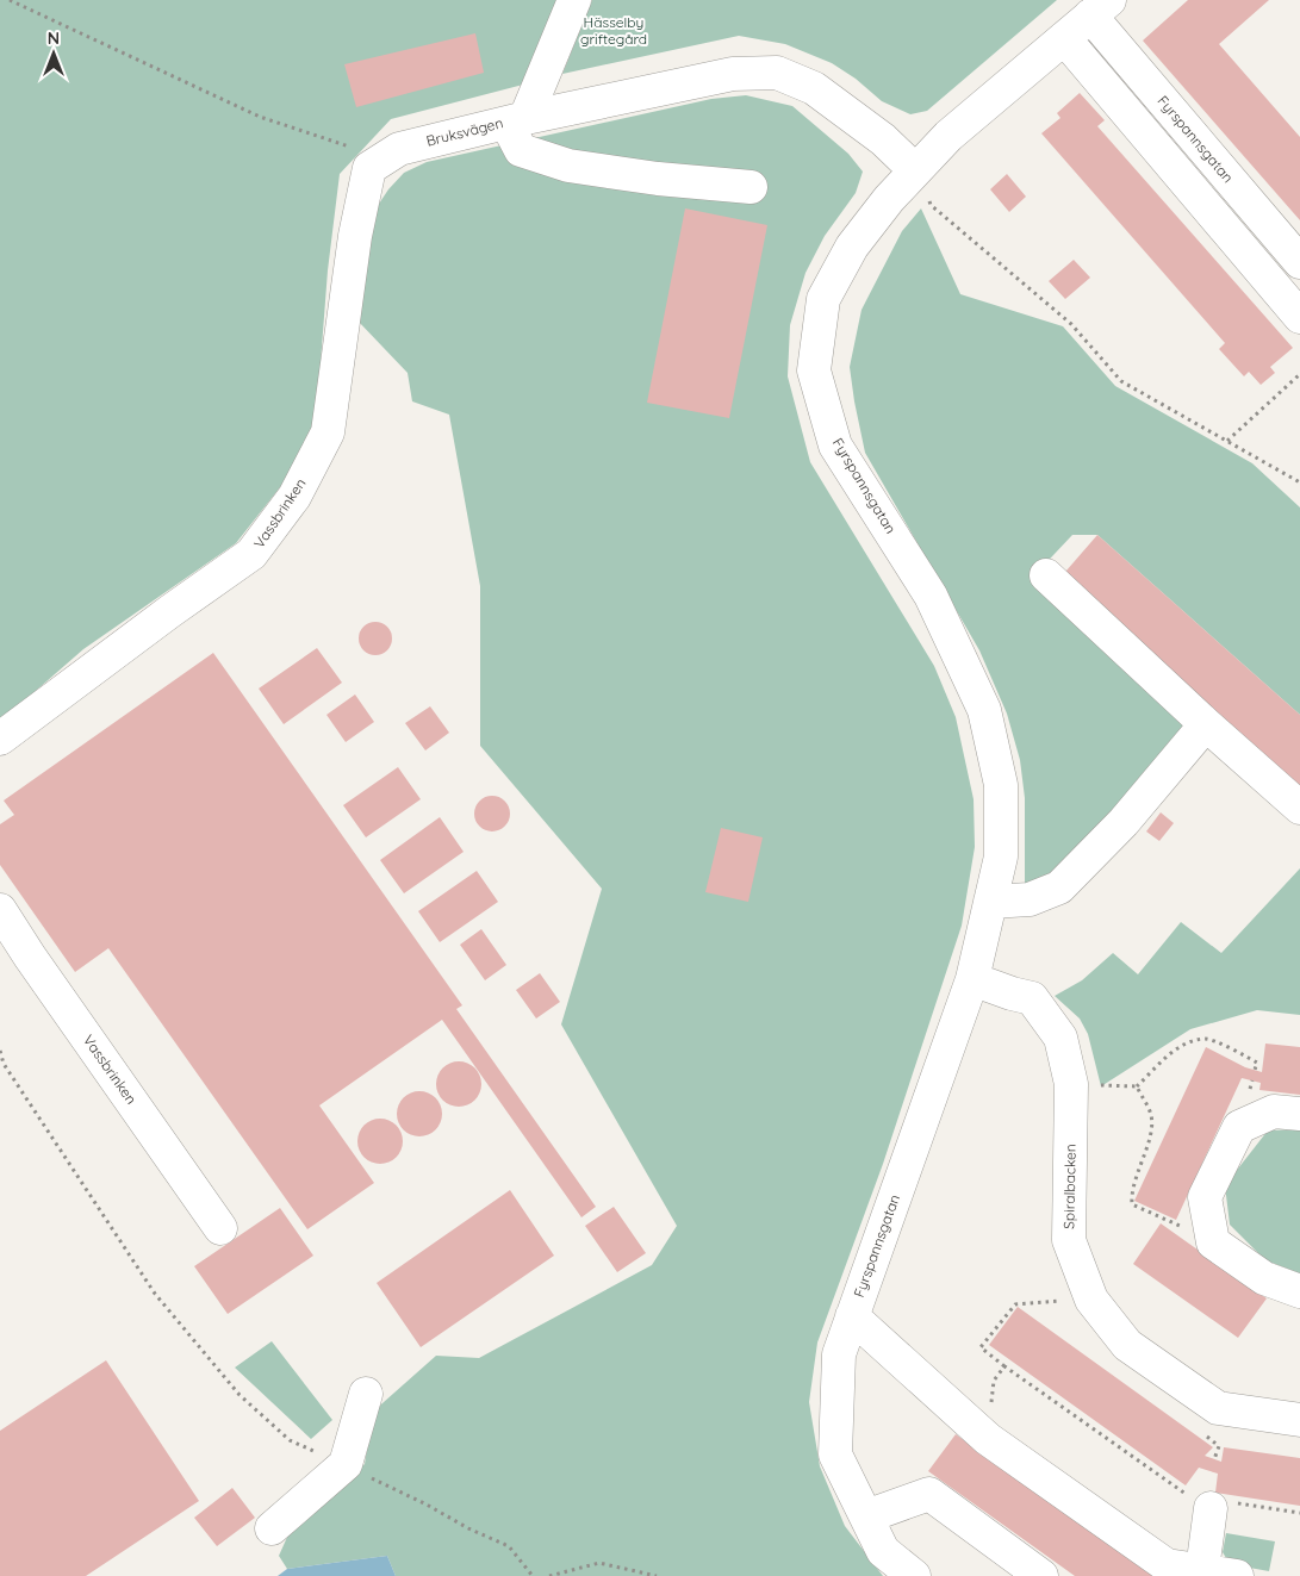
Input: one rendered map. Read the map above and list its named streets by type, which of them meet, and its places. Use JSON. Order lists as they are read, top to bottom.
{
  "streets": {
    "street": [
      "Bruksvägen",
      "Fyrspannsgatan",
      "Vassbrinken",
      "Spiralbacken"
    ]
  },
  "crossings": [
    ["Bruksvägen", "Fyrspannsgatan"],
    ["Bruksvägen", "Vassbrinken"],
    ["Fyrspannsgatan", "Spiralbacken"]
  ],
  "parks": ["Hässelby griftegård"],
  "north": "top"
}
